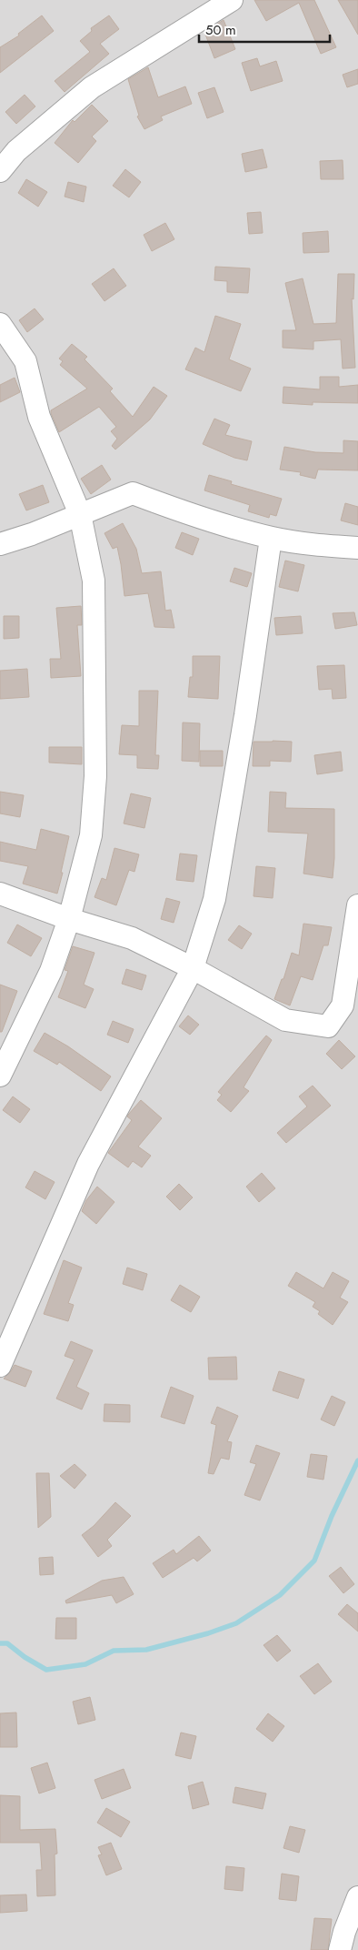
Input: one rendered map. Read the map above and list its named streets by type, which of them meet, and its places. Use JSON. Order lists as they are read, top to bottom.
{
  "scale_bar": "50 m"
}
